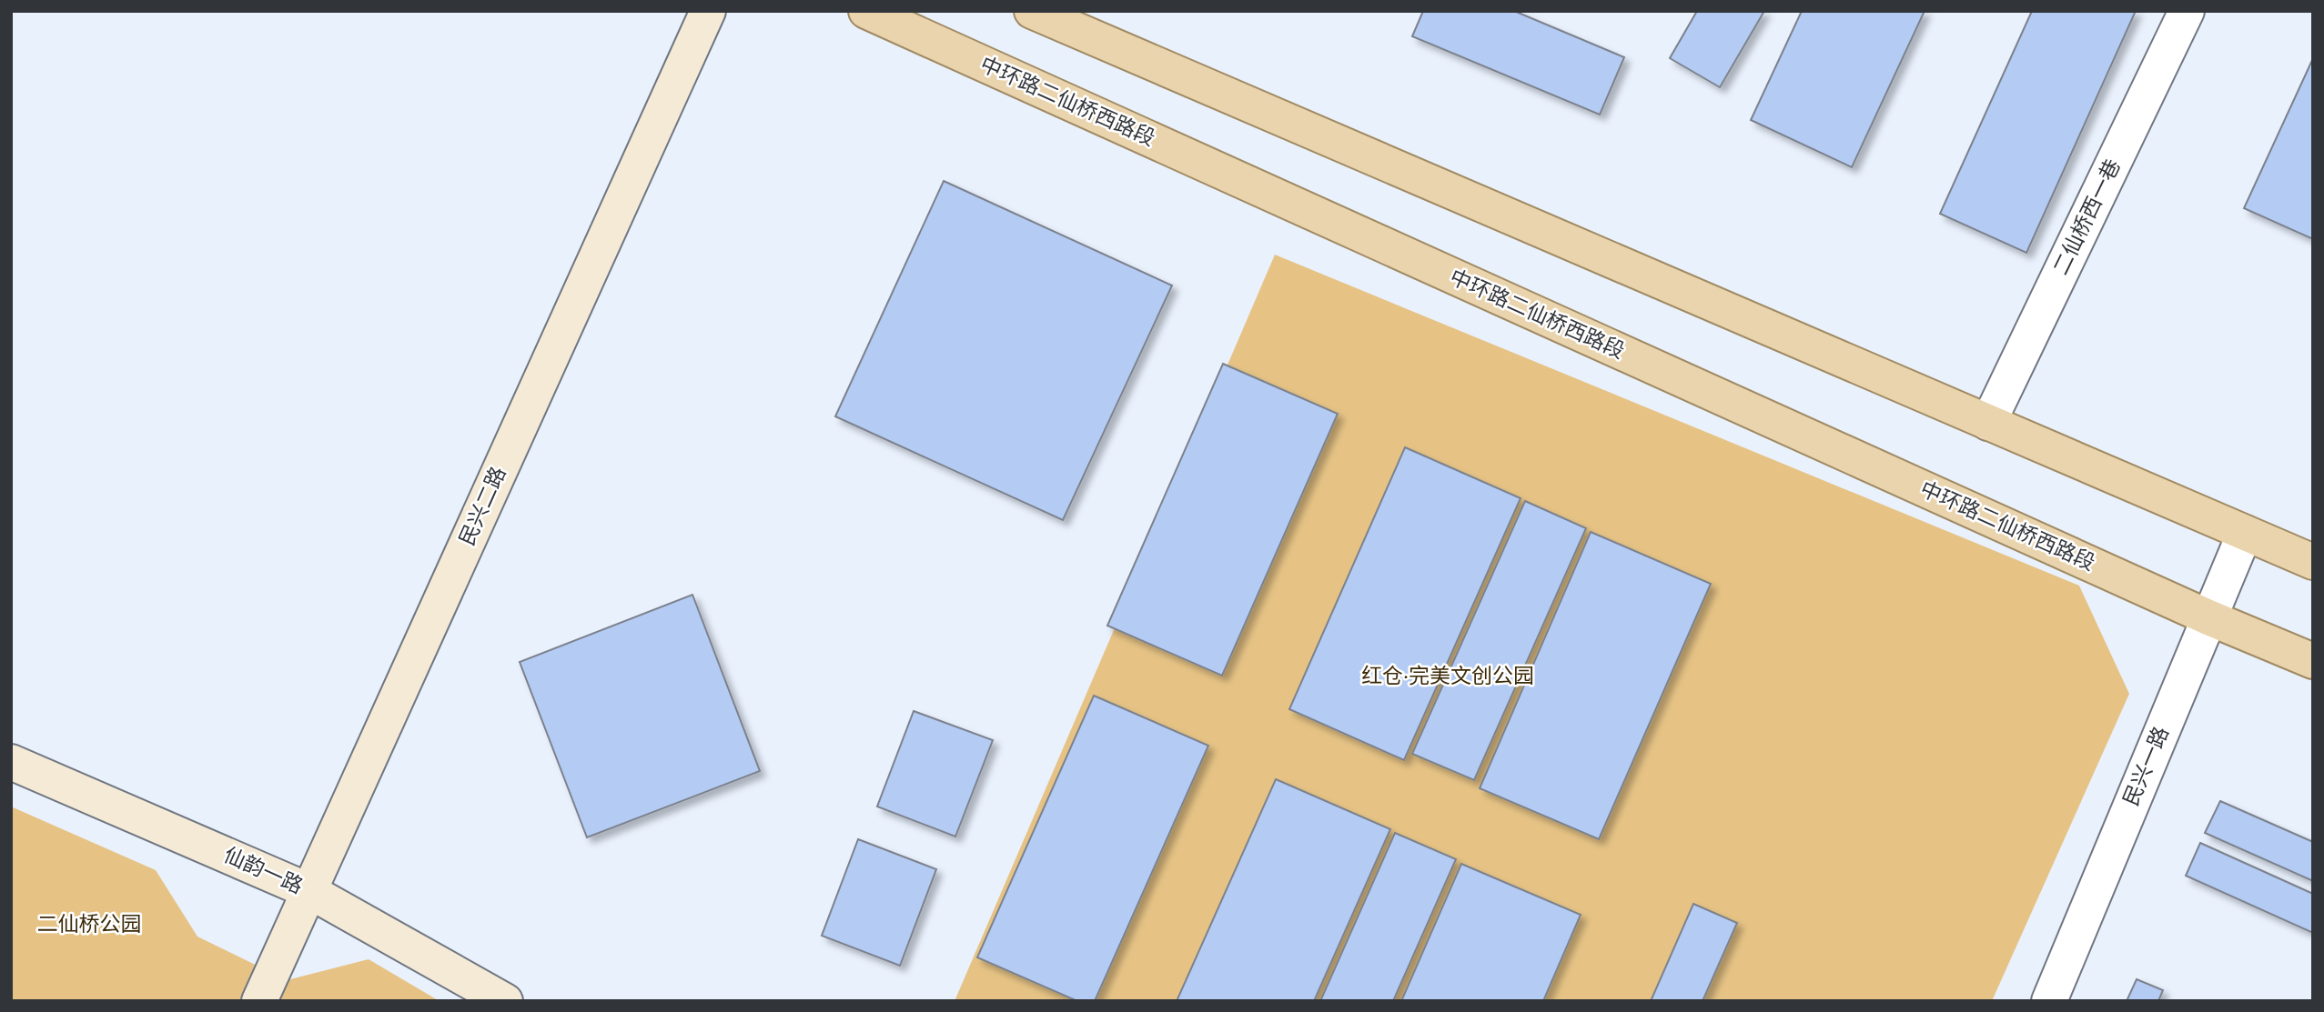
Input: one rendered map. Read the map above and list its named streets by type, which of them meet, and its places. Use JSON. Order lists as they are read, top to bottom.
{
  "streets": {
    "main road": ["中环路二仙桥西路段"],
    "street": [
      "二仙桥西一巷",
      "民兴二路",
      "民兴一路",
      "仙韵一路"
    ]
  },
  "crossings": [
    ["中环路二仙桥西路段", "民兴一路"],
    ["民兴二路", "仙韵一路"]
  ],
  "parks": ["红仓·完美文创公园", "二仙桥公园"]
}
